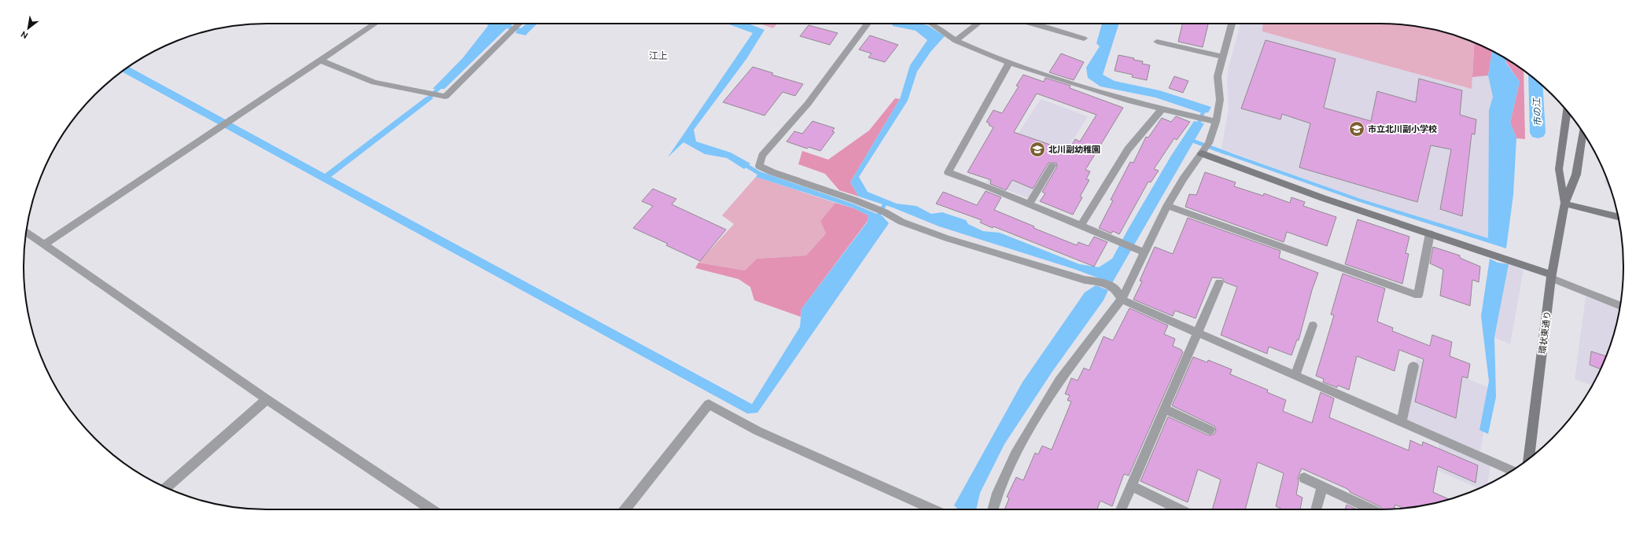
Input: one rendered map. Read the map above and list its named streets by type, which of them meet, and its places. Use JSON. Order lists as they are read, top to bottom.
{
  "streets": {
    "street": ["環状東通り"]
  },
  "districts": ["江上"],
  "water": ["市の江"],
  "places": {
    "school or university": ["市立北川副小学校", "北川副幼稚園"]
  },
  "north": "bottom left"
}
